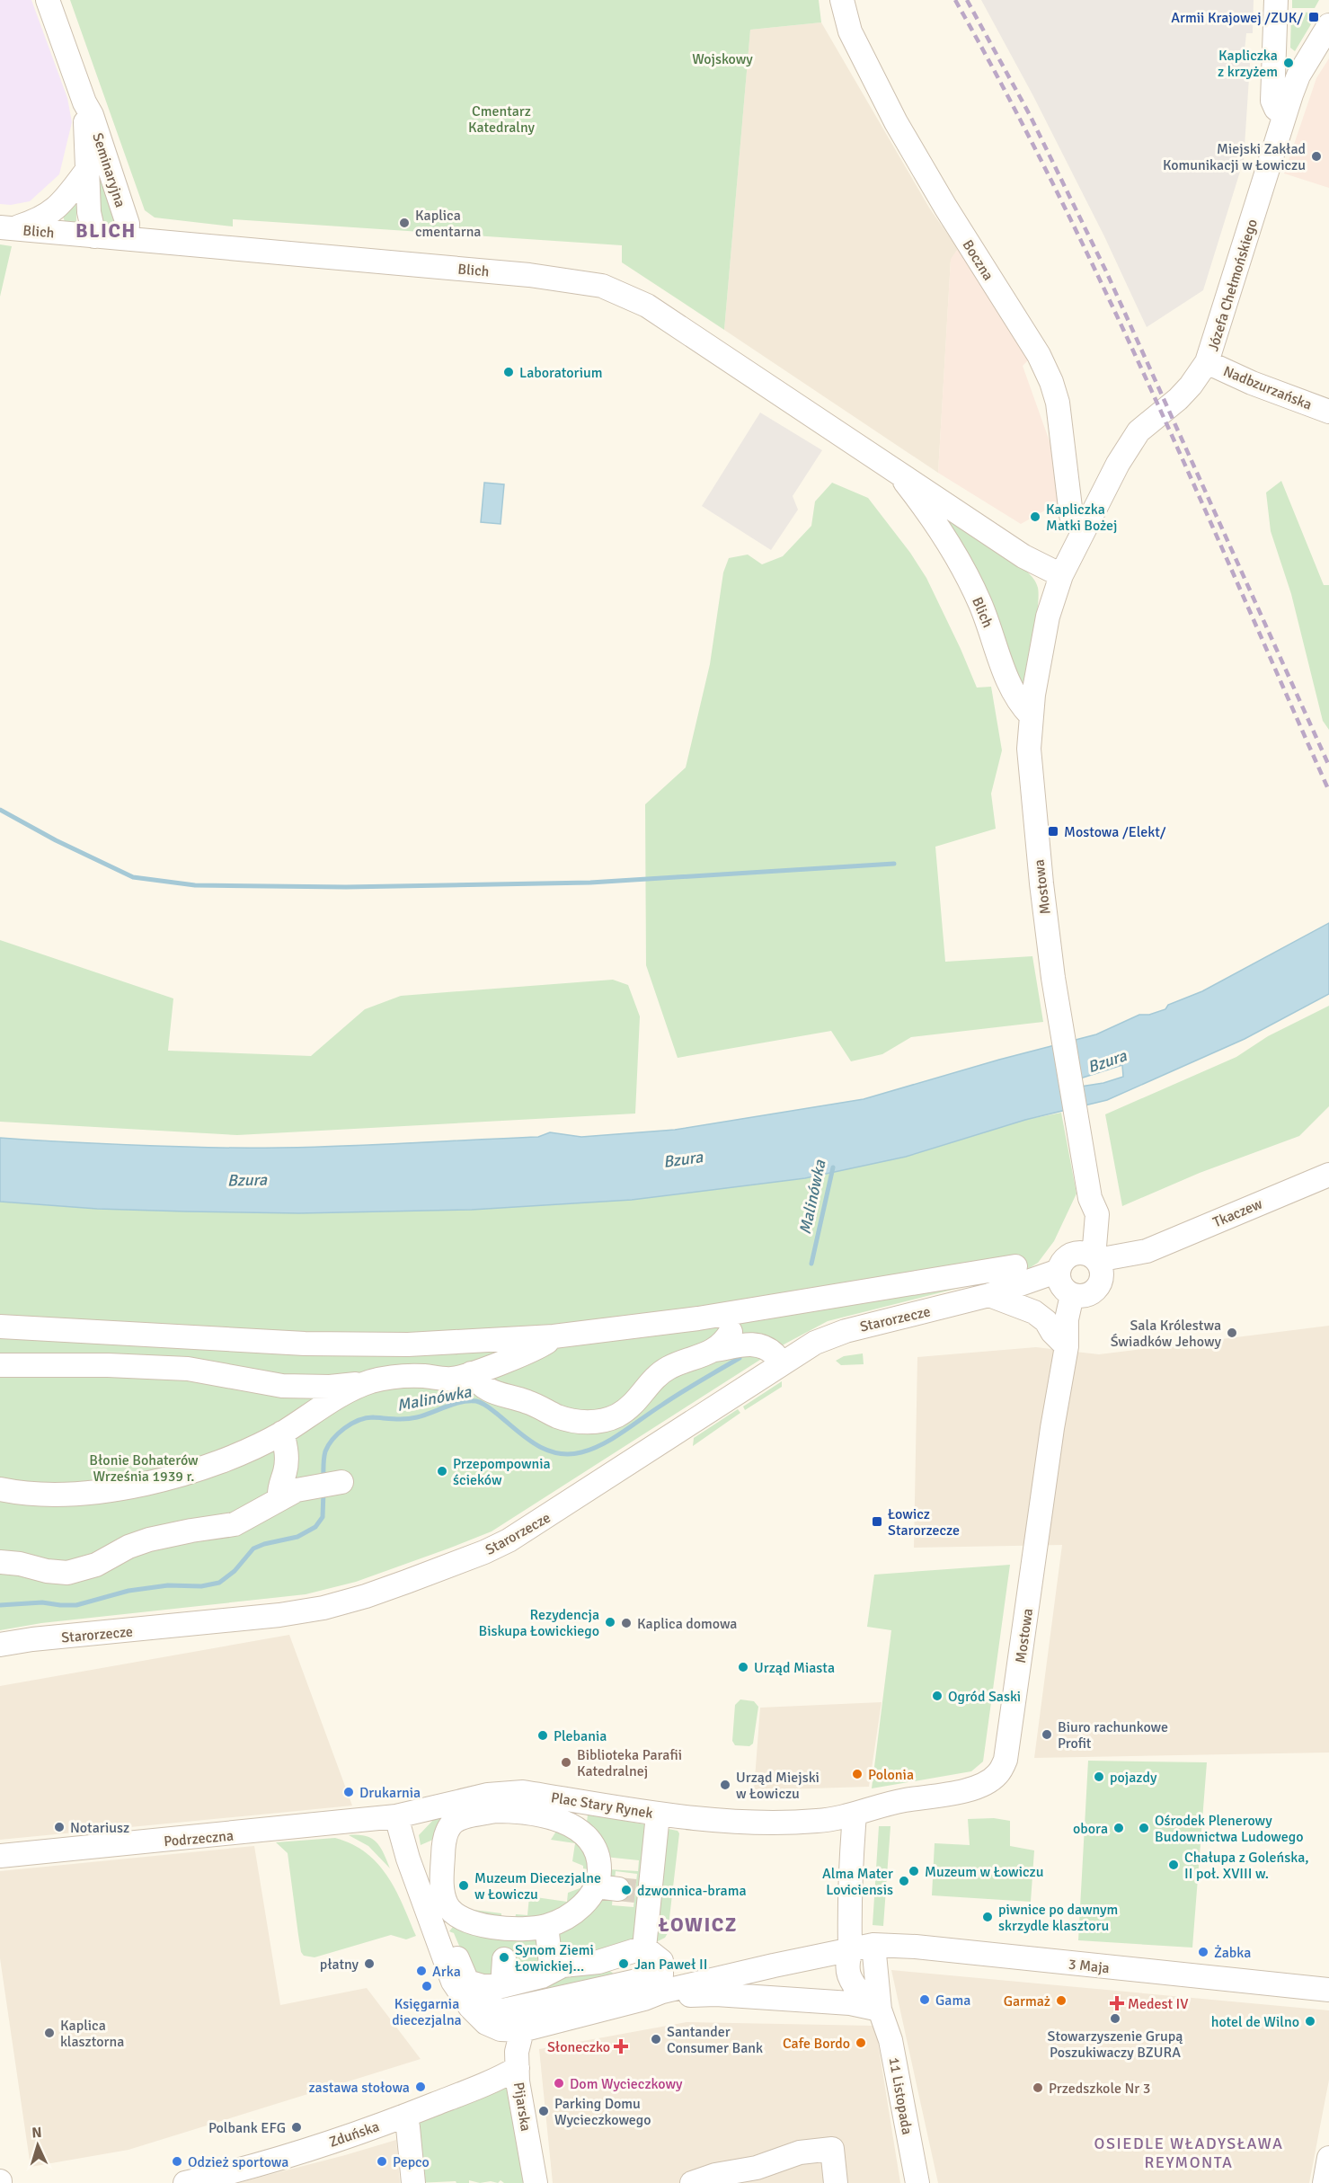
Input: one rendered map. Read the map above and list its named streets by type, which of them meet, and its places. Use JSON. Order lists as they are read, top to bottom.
{
  "streets": {
    "street": [
      "Seminaryjna",
      "Blich",
      "Boczna",
      "Józefa Chełmońskiego",
      "Nadbzurzańska",
      "Mostowa",
      "Tkaczew",
      "Starorzecze",
      "Plac Stary Rynek",
      "Podrzeczna",
      "3 Maja",
      "11 Listopada",
      "Pijarska",
      "Zduńska"
    ]
  },
  "crossings": [
    ["Seminaryjna", "Blich"],
    ["Blich", "Józefa Chełmońskiego"],
    ["Blich", "Mostowa"],
    ["Boczna", "Józefa Chełmońskiego"],
    ["Józefa Chełmońskiego", "Nadbzurzańska"],
    ["Józefa Chełmońskiego", "Mostowa"],
    ["Mostowa", "Tkaczew"],
    ["Mostowa", "Starorzecze"],
    ["Mostowa", "Plac Stary Rynek"],
    ["Plac Stary Rynek", "Podrzeczna"],
    ["3 Maja", "11 Listopada"],
    ["Pijarska", "Zduńska"]
  ],
  "districts": ["BLICH", "ŁOWICZ", "OSIEDLE WŁADYSŁAWA REYMONTA"],
  "water": ["Bzura", "Malinówka"],
  "parks": ["Wojskowy", "Cmentarz Katedralny", "Błonie Bohaterów Września 1939 r."],
  "places": {
    "transit": ["Armii Krajowej /ZUK/", "Mostowa /Elekt/", "Łowicz Starorzecze"],
    "other": [
      "Kapliczka z krzyżem",
      "Miejski Zakład Komunikacji w Łowiczu",
      "Kaplica cmentarna",
      "Laboratorium",
      "Kapliczka Matki Bożej",
      "Sala Królestwa Świadków Jehowy",
      "Przepompownia ścieków",
      "Rezydencja Biskupa Łowickiego",
      "Kaplica domowa",
      "Urząd Miasta",
      "Ogród Saski",
      "Biuro rachunkowe Profit",
      "Plebania",
      "Biblioteka Parafii Katedralnej",
      "Polonia",
      "pojazdy",
      "Urząd Miejski w Łowiczu",
      "Drukarnia",
      "Notariusz",
      "obora",
      "Ośrodek Plenerowy Budownictwa Ludowego",
      "Chałupa z Goleńska, II poł. XVIII w.",
      "Muzeum w Łowiczu",
      "Alma Mater Loviciensis",
      "Muzeum Diecezjalne w Łowiczu",
      "dzwonnica-brama",
      "piwnice po dawnym skrzydle klasztoru",
      "Żabka",
      "Synom Ziemi Łowickiej...",
      "płatny",
      "Jan Paweł II",
      "Arka",
      "Księgarnia diecezjalna",
      "Gama",
      "Garmaż",
      "Stowarzyszenie Grupą Poszukiwaczy BZURA",
      "hotel de Wilno",
      "Kaplica klasztorna",
      "Santander Consumer Bank",
      "Cafe Bordo",
      "Dom Wycieczkowy",
      "zastawa stołowa",
      "Przedszkole Nr 3",
      "Parking Domu Wycieczkowego",
      "Polbank EFG",
      "Odzież sportowa",
      "Pepco"
    ],
    "health": ["Medest IV", "Słoneczko"]
  },
  "north": "top"
}
